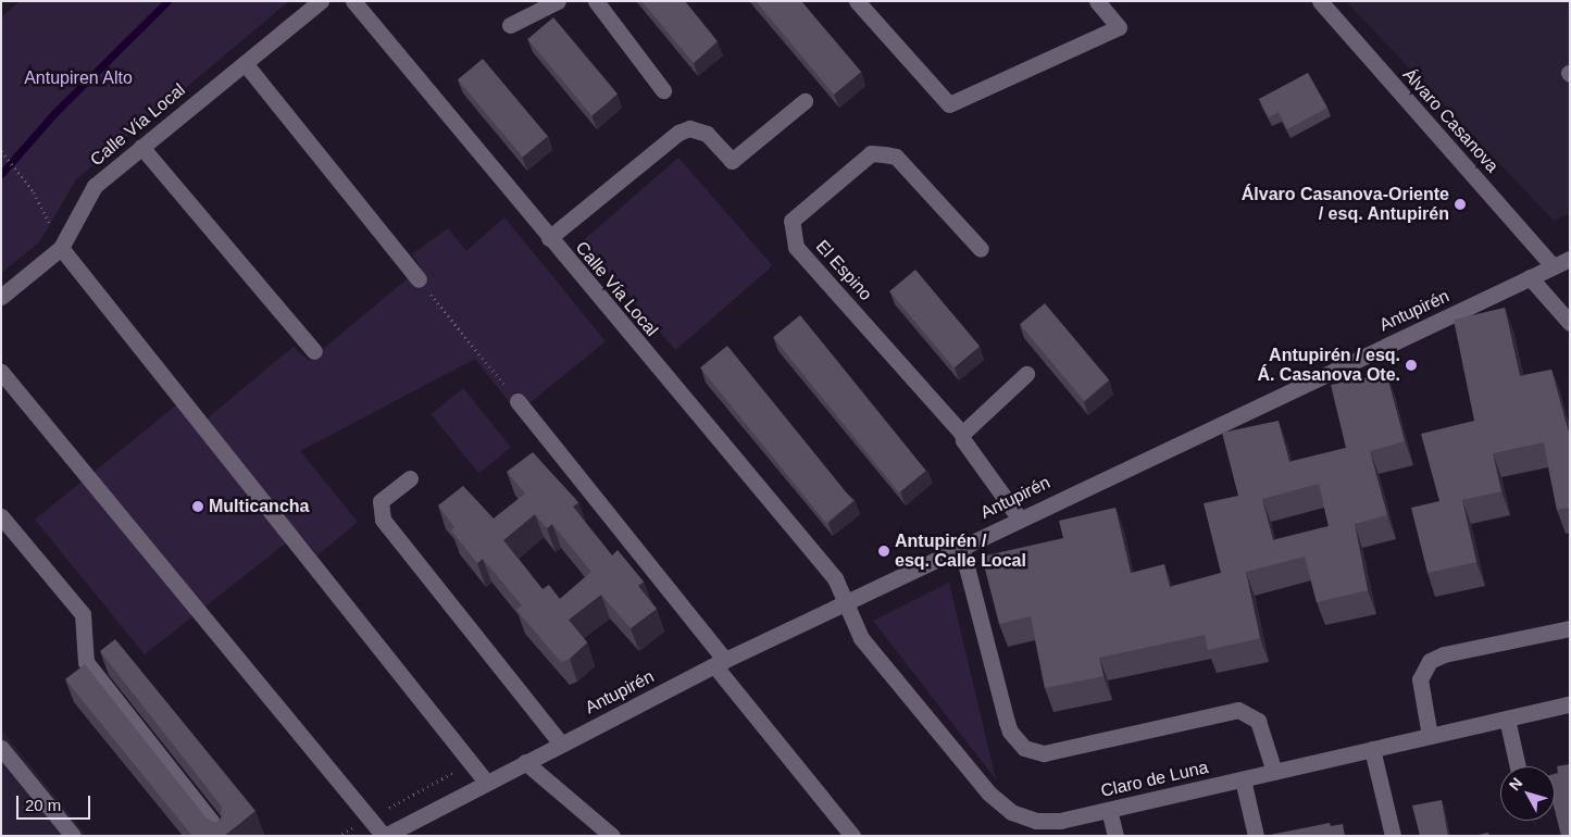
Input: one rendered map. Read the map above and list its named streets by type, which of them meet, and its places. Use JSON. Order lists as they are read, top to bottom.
{
  "streets": {
    "street": [
      "Álvaro Casanova",
      "Calle Vía Local",
      "El Espino",
      "Antupirén",
      "Claro de Luna"
    ]
  },
  "crossings": [
    ["Álvaro Casanova", "Antupirén"],
    ["Calle Vía Local", "Antupirén"],
    ["Calle Vía Local", "Claro de Luna"],
    ["El Espino", "Antupirén"],
    ["Antupirén", "Claro de Luna"]
  ],
  "parks": ["Antupiren Alto"],
  "places": [
    "Álvaro Casanova-Oriente / esq. Antupirén",
    "Antupirén / esq. Á. Casanova Ote.",
    "Multicancha",
    "Antupirén / esq. Calle Local"
  ],
  "scale_bar": "20 m",
  "north": "top left"
}
